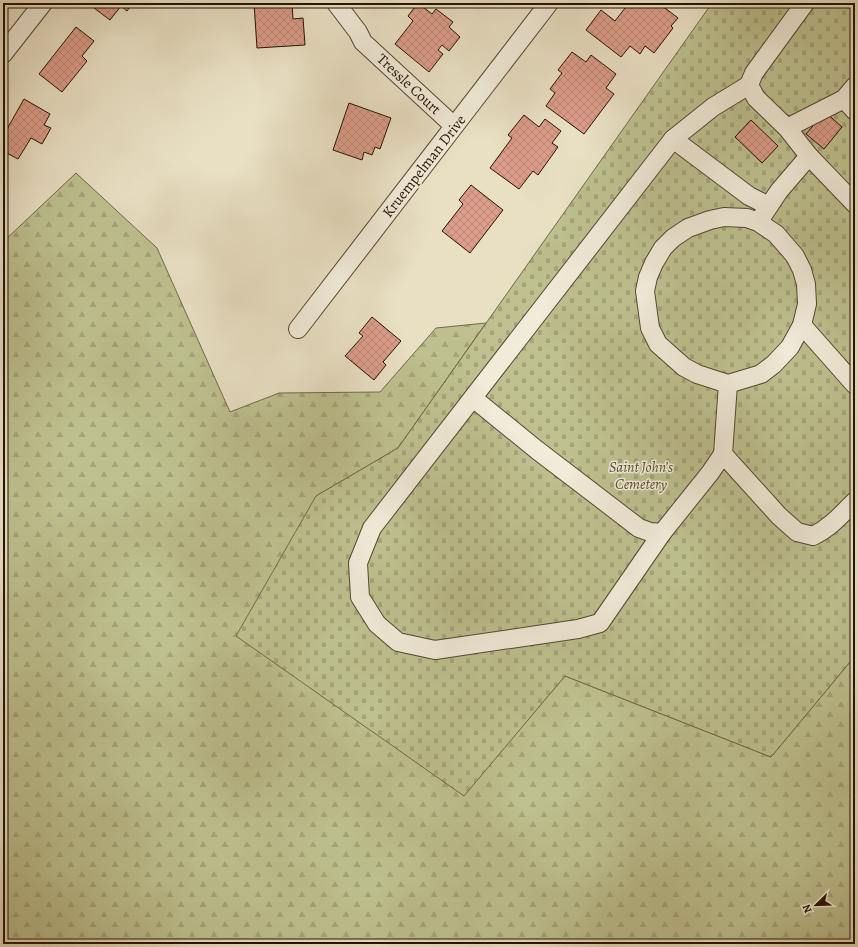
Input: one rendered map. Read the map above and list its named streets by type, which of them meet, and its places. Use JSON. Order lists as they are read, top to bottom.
{
  "streets": {
    "street": ["Tressle Court", "Kruempelman Drive"]
  },
  "crossings": [
    ["Tressle Court", "Kruempelman Drive"]
  ],
  "parks": ["Saint John’s Cemetery"],
  "north": "bottom left"
}
